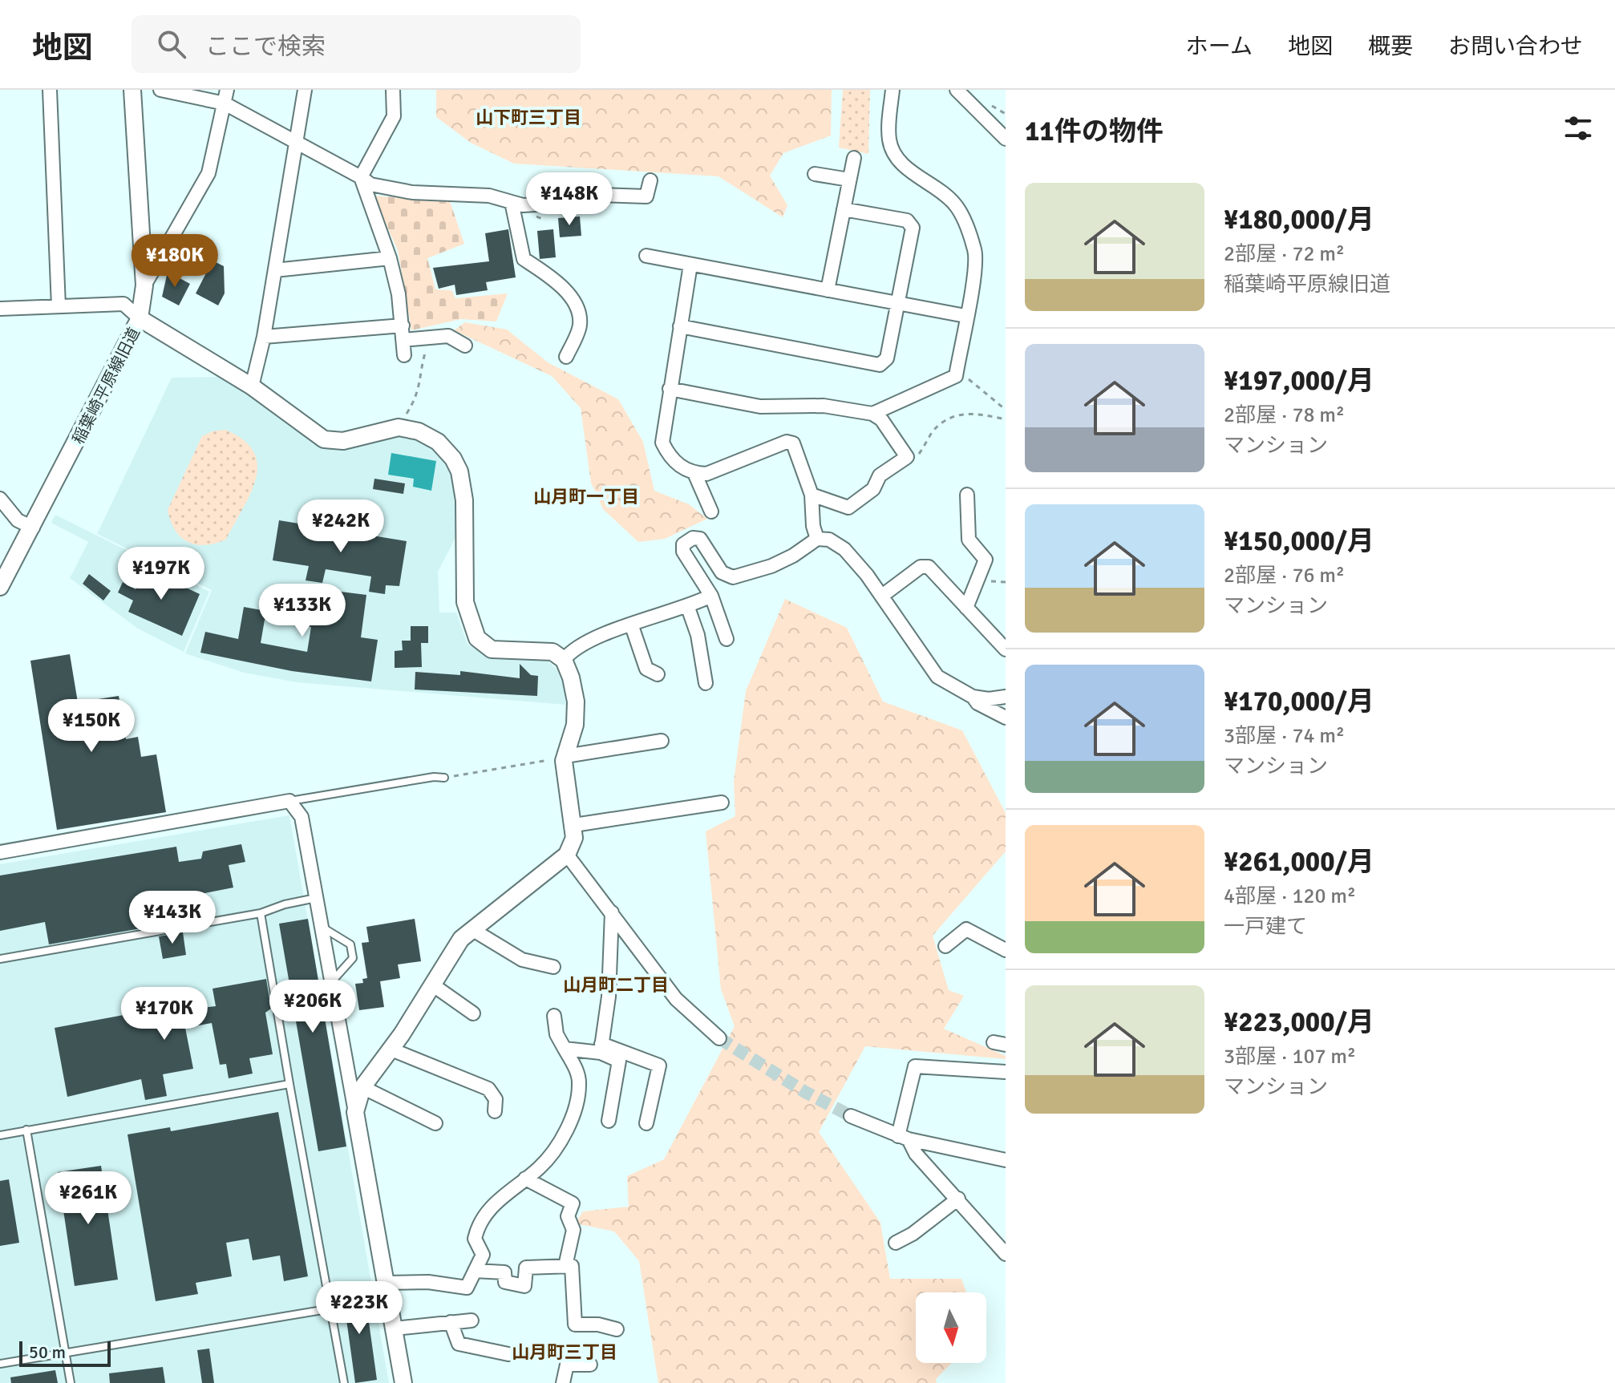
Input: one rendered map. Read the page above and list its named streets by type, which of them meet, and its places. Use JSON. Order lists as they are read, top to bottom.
{
  "streets": {
    "street": ["稲葉崎平原線旧道"]
  },
  "districts": [
    "山下町三丁目",
    "山月町一丁目",
    "山月町二丁目",
    "山月町三丁目"
  ],
  "scale_bar": "50 m",
  "north": "bottom",
  "page": {
    "header": "地図",
    "search": "ここで検索",
    "nav": [
      "ホーム",
      "地図",
      "概要",
      "お問い合わせ"
    ],
    "heading": "11件の物件",
    "list": [
      {
        "name": "¥180,000/月",
        "note": "2部屋 · 72 m² · 稲葉崎平原線旧道"
      },
      {
        "name": "¥197,000/月",
        "note": "2部屋 · 78 m² · マンション"
      },
      {
        "name": "¥150,000/月",
        "note": "2部屋 · 76 m² · マンション"
      },
      {
        "name": "¥170,000/月",
        "note": "3部屋 · 74 m² · マンション"
      },
      {
        "name": "¥261,000/月",
        "note": "4部屋 · 120 m² · 一戸建て"
      },
      {
        "name": "¥223,000/月",
        "note": "3部屋 · 107 m² · マンション"
      }
    ],
    "price": [
      "¥148K",
      "¥180K",
      "¥242K",
      "¥197K",
      "¥133K",
      "¥150K",
      "¥143K",
      "¥206K",
      "¥170K",
      "¥261K",
      "¥223K"
    ],
    "scale": "50 m"
  }
}
